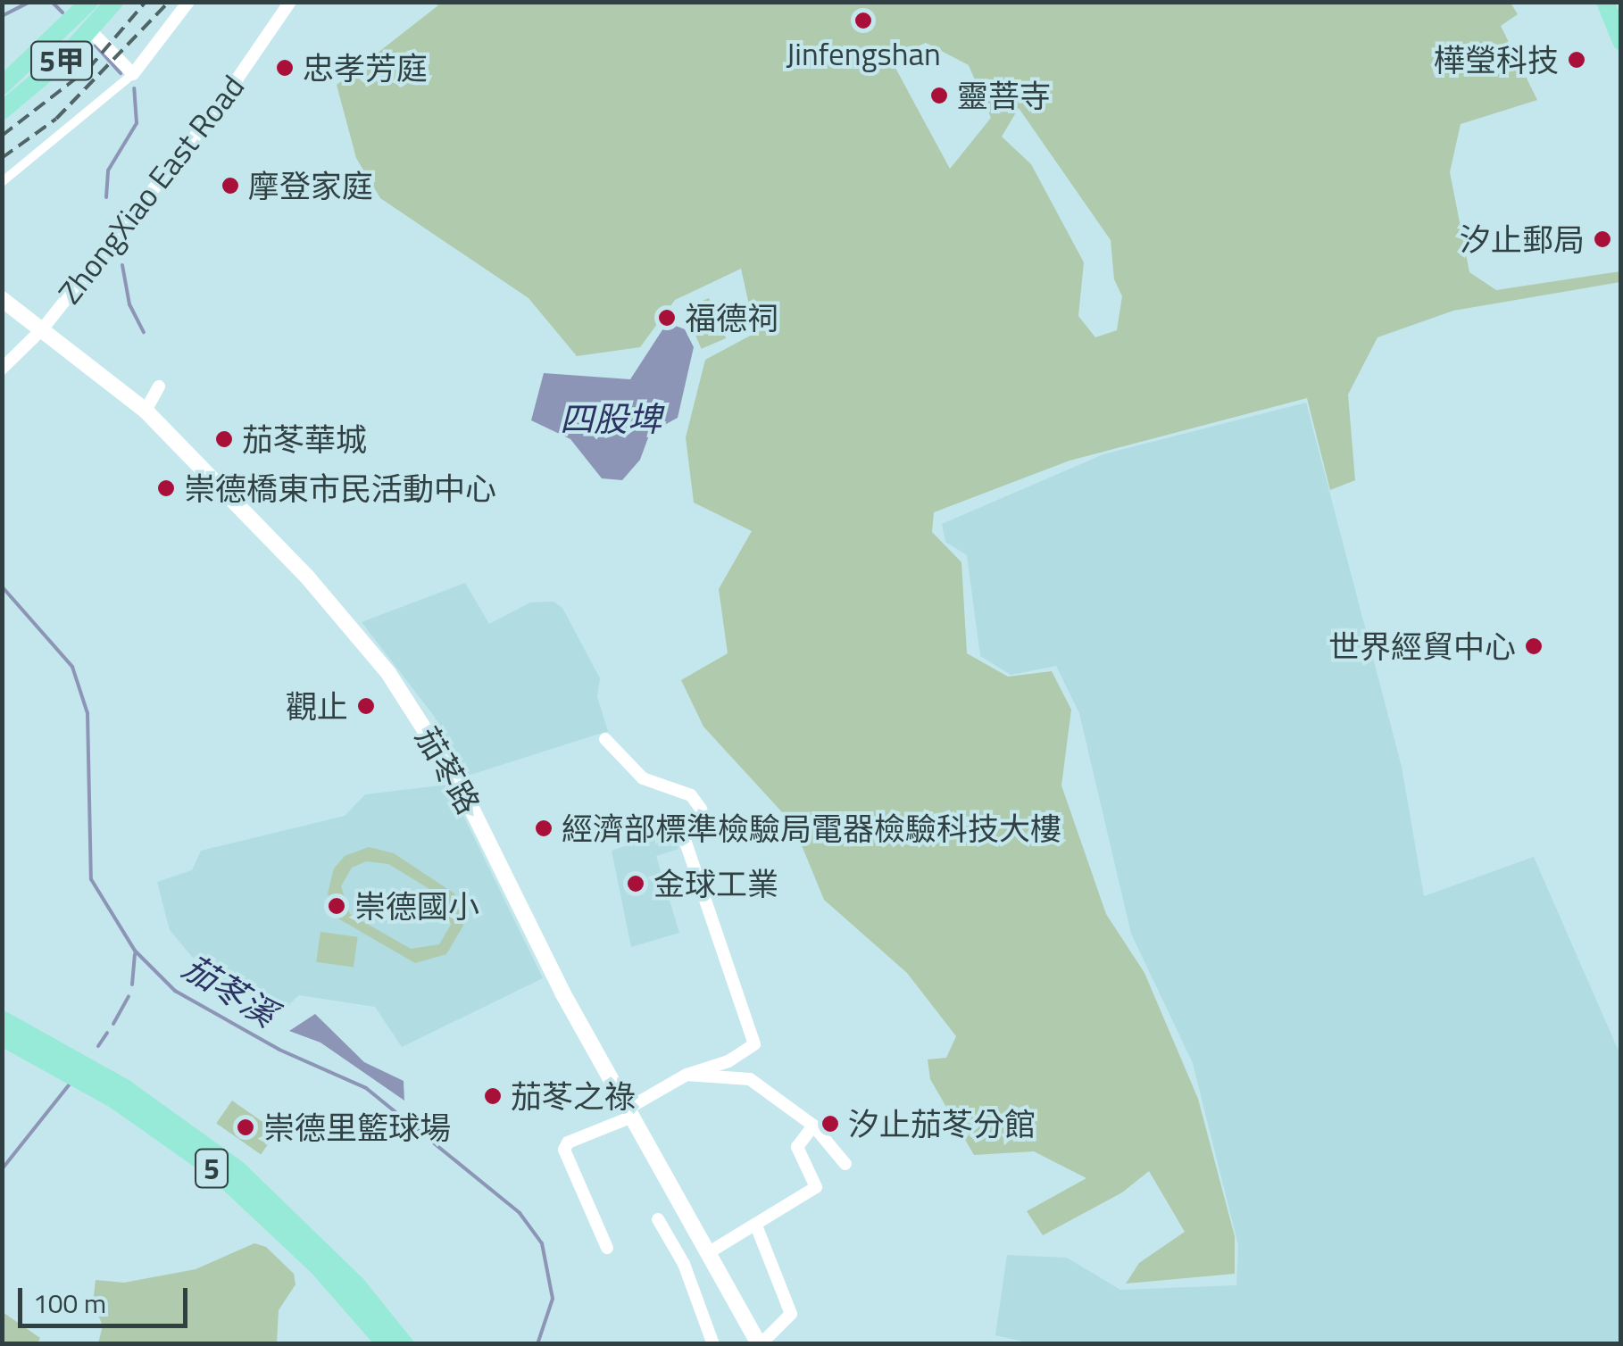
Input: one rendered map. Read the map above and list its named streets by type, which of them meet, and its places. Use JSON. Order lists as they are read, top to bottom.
{
  "streets": {
    "main road": ["5甲", "5"],
    "street": ["ZhongXiao East Road", "茄苳路"]
  },
  "crossings": [
    ["ZhongXiao East Road", "茄苳路"]
  ],
  "water": ["四股埤", "茄苳溪"],
  "places": [
    "Jinfengshan",
    "樺瑩科技",
    "忠孝芳庭",
    "靈菩寺",
    "摩登家庭",
    "汐止郵局",
    "福德祠",
    "茄苳華城",
    "崇德橋東市民活動中心",
    "世界經貿中心",
    "觀止",
    "經濟部標準檢驗局電器檢驗科技大樓",
    "金球工業",
    "崇德國小",
    "茄苳之祿",
    "汐止茄苳分館",
    "崇德里籃球場"
  ],
  "scale_bar": "100 m"
}
